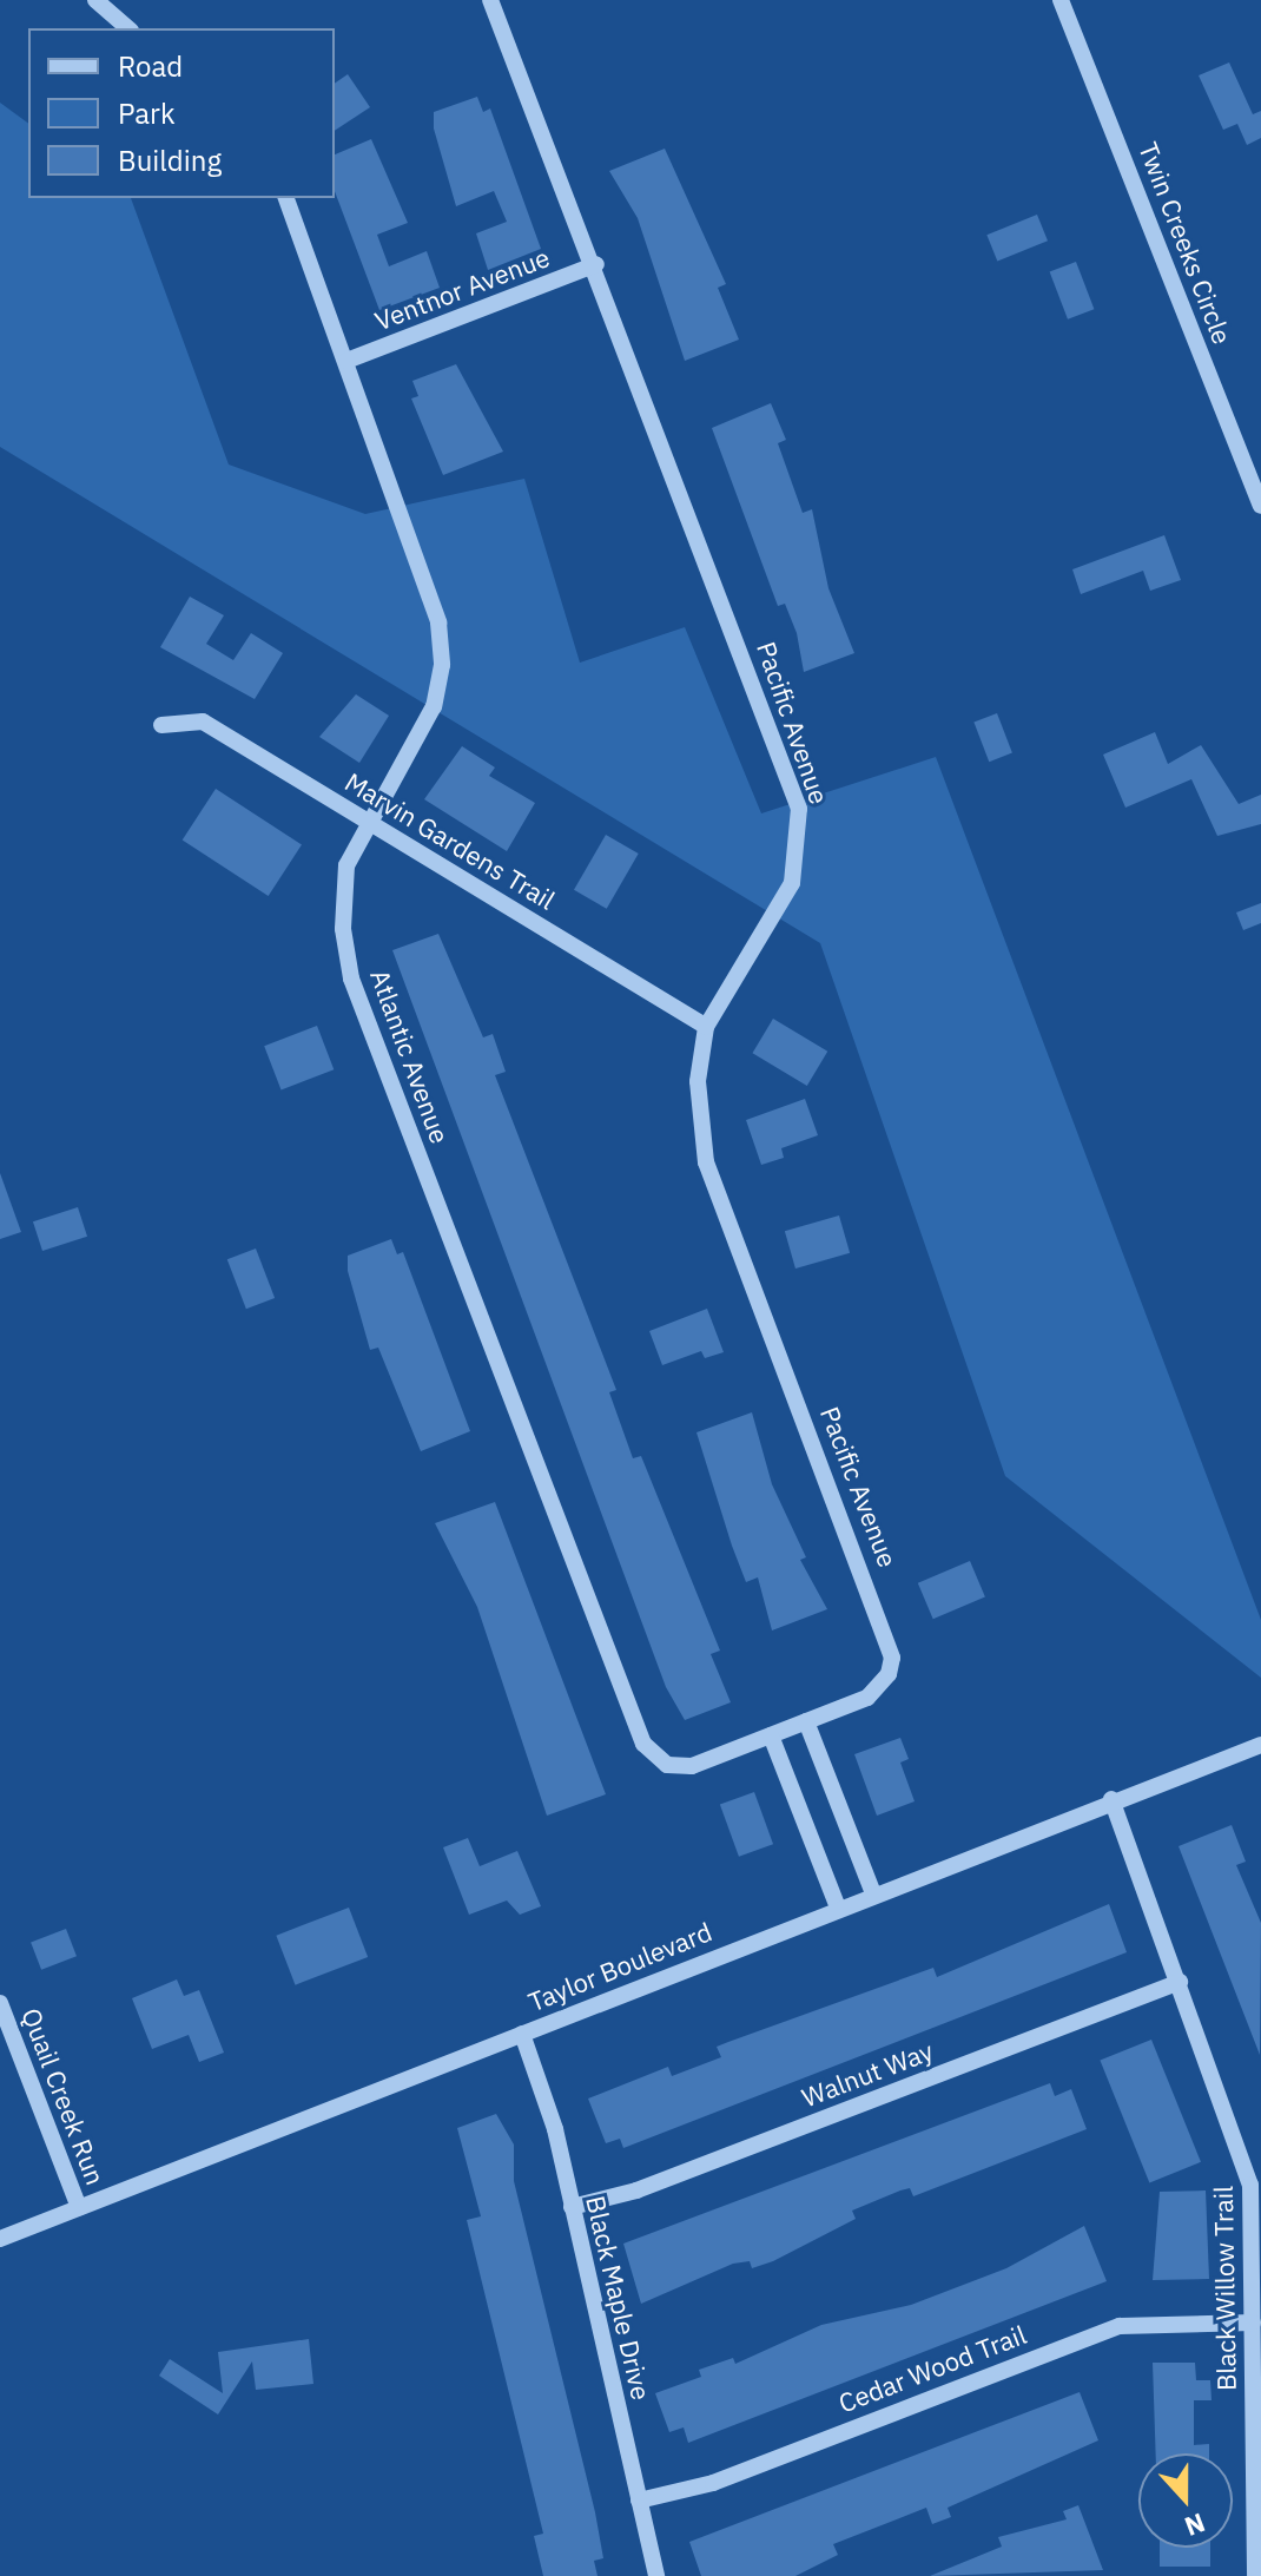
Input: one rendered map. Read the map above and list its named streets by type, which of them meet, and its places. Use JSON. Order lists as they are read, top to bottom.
{
  "streets": {
    "street": [
      "Twin Creeks Circle",
      "Ventnor Avenue",
      "Pacific Avenue",
      "Marvin Gardens Trail",
      "Atlantic Avenue",
      "Taylor Boulevard",
      "Walnut Way",
      "Quail Creek Run",
      "Black Willow Trail",
      "Black Maple Drive",
      "Cedar Wood Trail"
    ]
  },
  "crossings": [
    ["Ventnor Avenue", "Pacific Avenue"],
    ["Ventnor Avenue", "Atlantic Avenue"],
    ["Pacific Avenue", "Marvin Gardens Trail"],
    ["Marvin Gardens Trail", "Atlantic Avenue"],
    ["Taylor Boulevard", "Quail Creek Run"],
    ["Taylor Boulevard", "Black Willow Trail"],
    ["Taylor Boulevard", "Black Maple Drive"],
    ["Walnut Way", "Black Willow Trail"],
    ["Walnut Way", "Black Maple Drive"],
    ["Black Willow Trail", "Cedar Wood Trail"],
    ["Black Maple Drive", "Cedar Wood Trail"]
  ],
  "legend": ["Road", "Park", "Building"],
  "north": "bottom"
}
